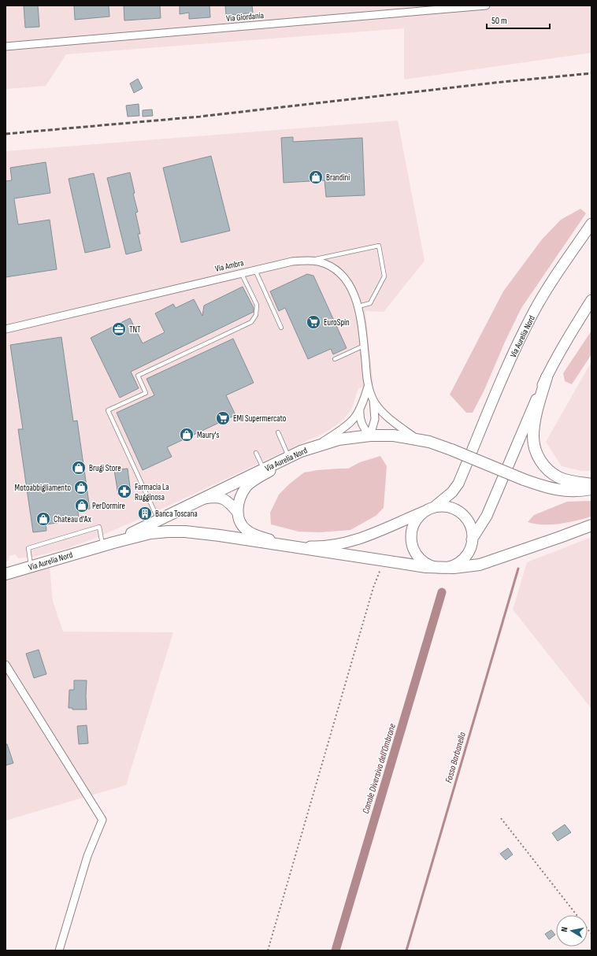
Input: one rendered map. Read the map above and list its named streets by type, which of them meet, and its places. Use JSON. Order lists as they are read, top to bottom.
{
  "streets": {
    "main road": ["Via Aurelia Nord"],
    "street": ["Via Giordania", "Via Ambra"]
  },
  "water": ["Fosso Barbanella", "Canale Diversivo dell'Ombrone"],
  "places": {
    "shop": [
      "Brandini",
      "Maury's",
      "Brugi Store",
      "Motoabbigliamento",
      "PerDormire",
      "Chateau d'Ax"
    ],
    "supermarket": ["EuroSpin", "EMI Supermercato"],
    "office": ["TNT"],
    "pharmacy": ["Farmacia La Rugginosa"],
    "building": ["Banca Toscana"]
  },
  "scale_bar": "50 m",
  "north": "left"
}
